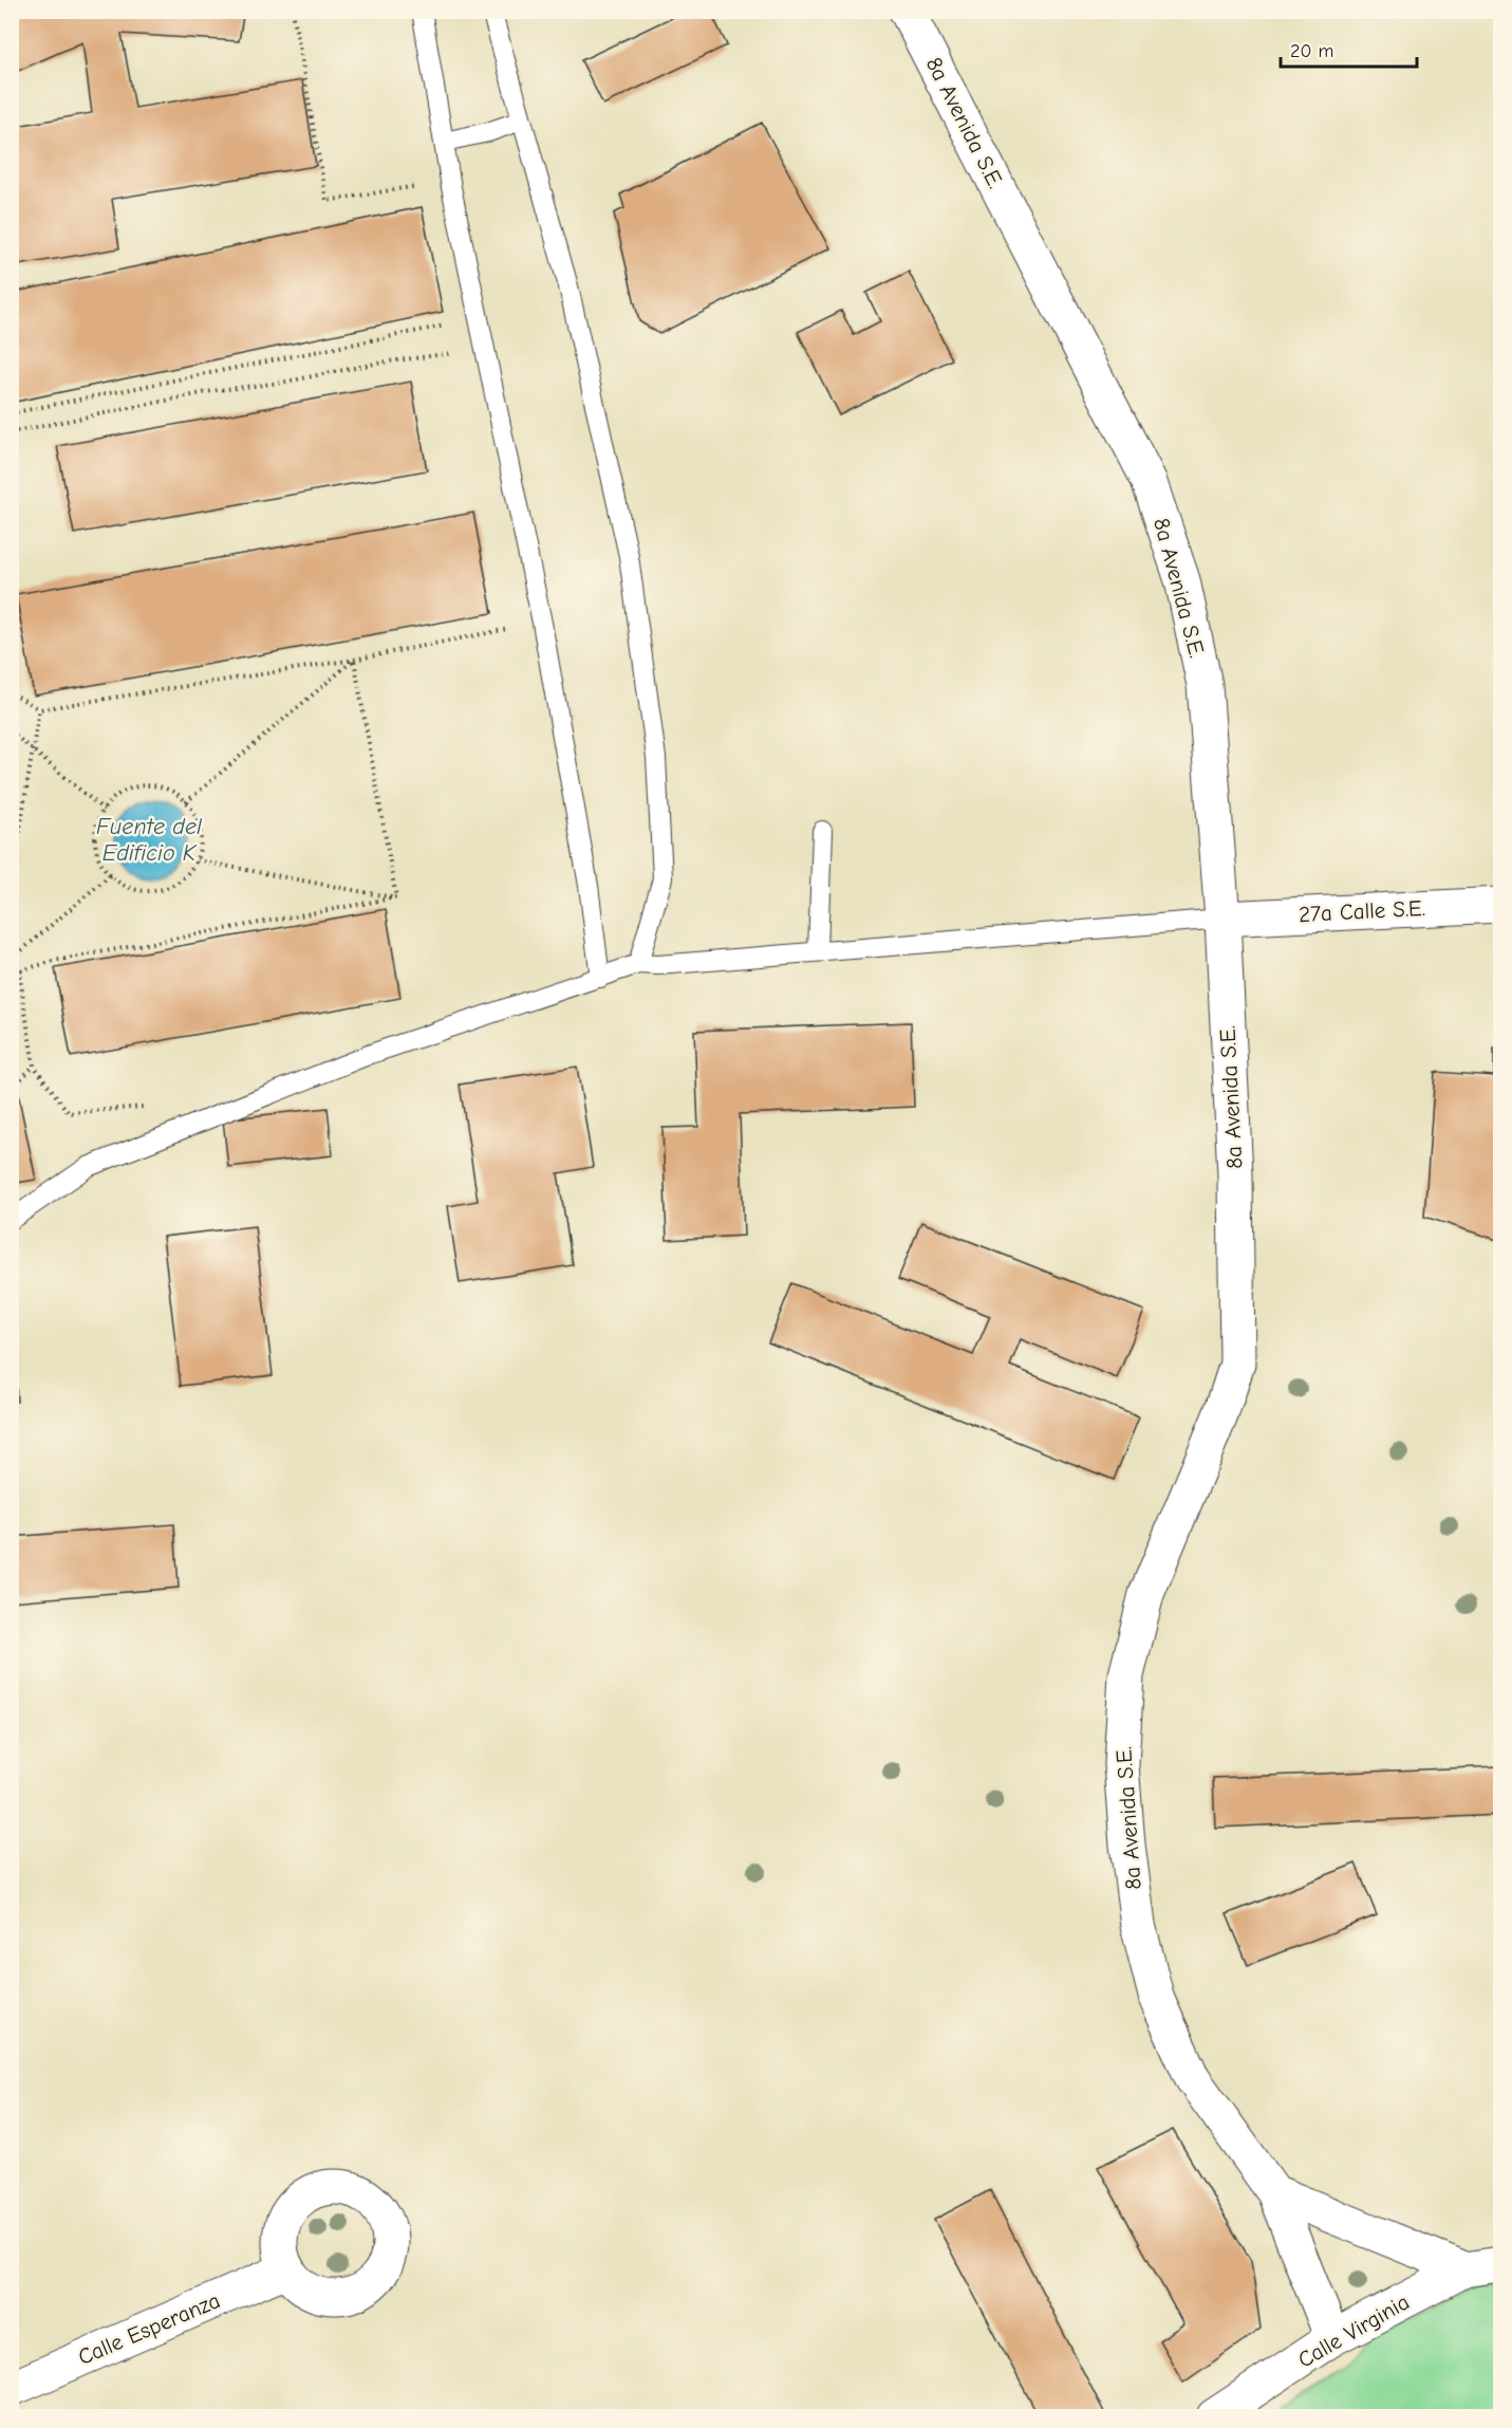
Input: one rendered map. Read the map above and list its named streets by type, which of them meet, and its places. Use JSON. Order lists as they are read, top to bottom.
{
  "streets": {
    "street": [
      "8a Avenida S.E.",
      "27a Calle S.E.",
      "Calle Esperanza",
      "Calle Virginia"
    ]
  },
  "crossings": [
    ["8a Avenida S.E.", "27a Calle S.E."],
    ["8a Avenida S.E.", "Calle Virginia"]
  ],
  "water": ["Fuente del Edificio K"],
  "scale_bar": "20 m"
}
